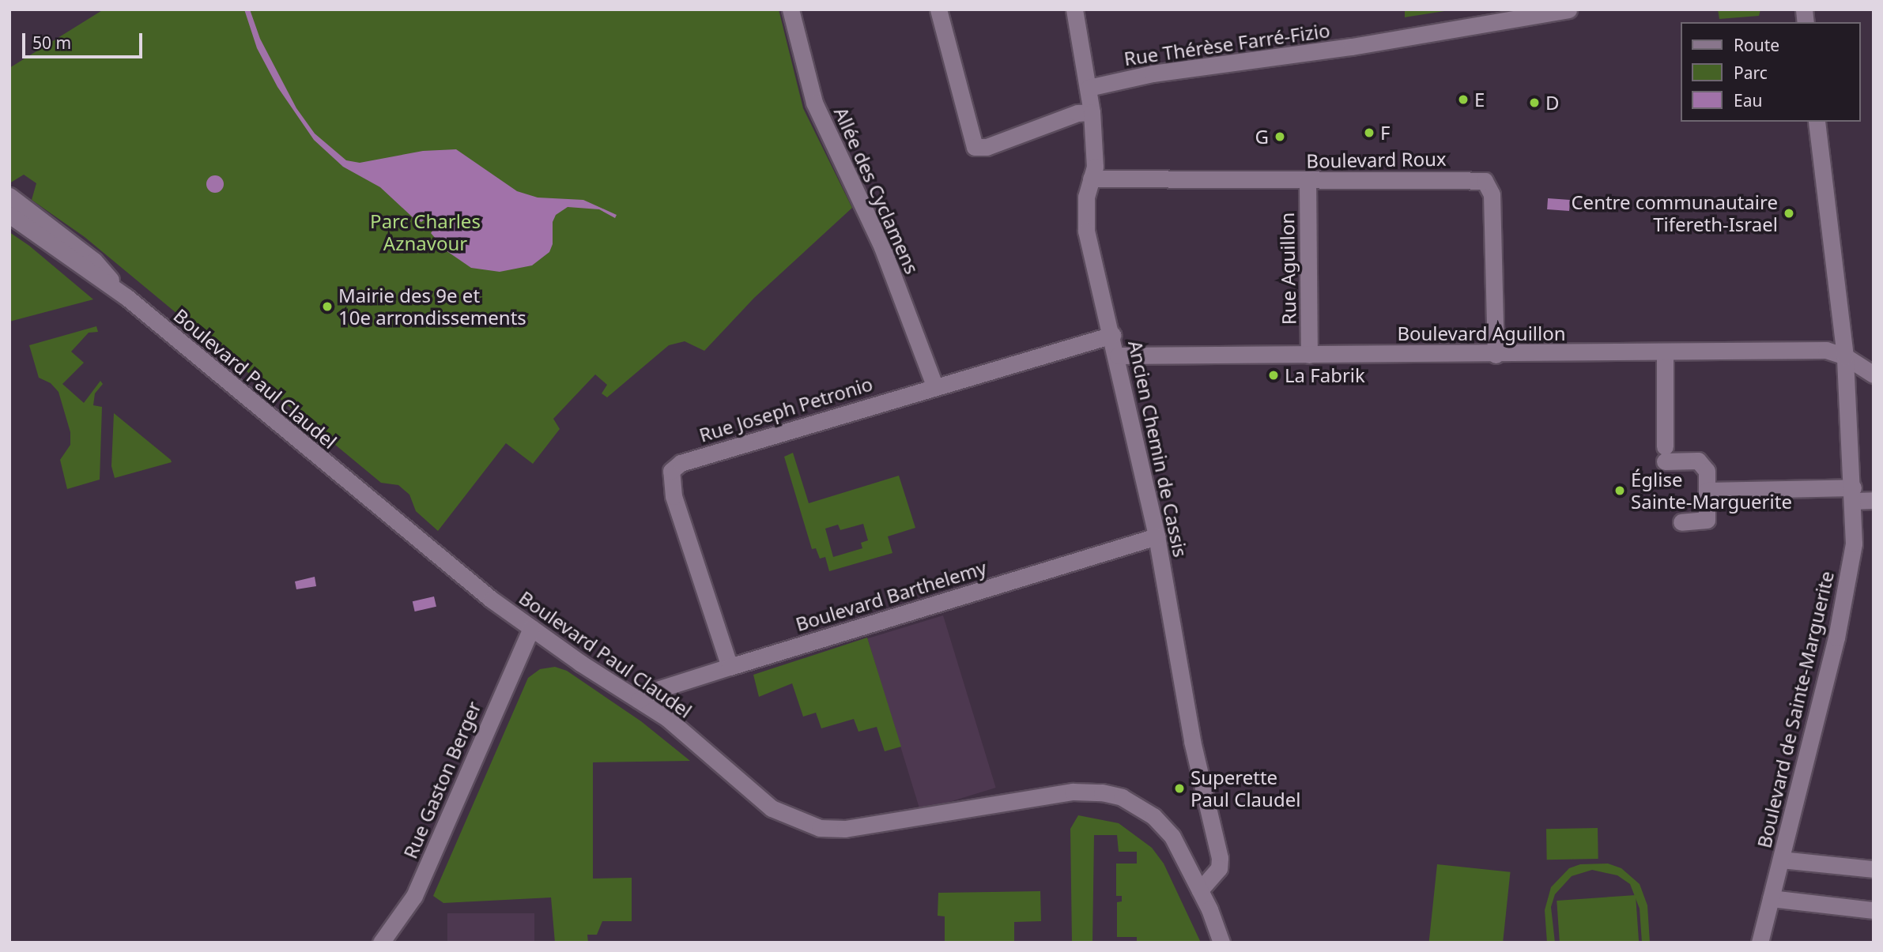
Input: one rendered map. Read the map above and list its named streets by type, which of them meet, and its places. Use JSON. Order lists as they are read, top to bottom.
{
  "streets": {
    "street": [
      "Rue Thérèse Farré-Fizio",
      "Boulevard Roux",
      "Allée des Cyclamens",
      "Rue Aguillon",
      "Boulevard Aguillon",
      "Boulevard Paul Claudel",
      "Rue Joseph Petronio",
      "Ancien Chemin de Cassis",
      "Boulevard Barthelemy",
      "Boulevard de Sainte-Marguerite",
      "Rue Gaston Berger"
    ]
  },
  "crossings": [
    ["Rue Thérèse Farré-Fizio", "Ancien Chemin de Cassis"],
    ["Boulevard Roux", "Rue Aguillon"],
    ["Boulevard Roux", "Boulevard Aguillon"],
    ["Boulevard Roux", "Ancien Chemin de Cassis"],
    ["Allée des Cyclamens", "Rue Joseph Petronio"],
    ["Rue Aguillon", "Boulevard Aguillon"],
    ["Boulevard Aguillon", "Ancien Chemin de Cassis"],
    ["Boulevard Aguillon", "Boulevard de Sainte-Marguerite"],
    ["Boulevard Paul Claudel", "Ancien Chemin de Cassis"],
    ["Boulevard Paul Claudel", "Boulevard Barthelemy"],
    ["Boulevard Paul Claudel", "Rue Gaston Berger"],
    ["Rue Joseph Petronio", "Ancien Chemin de Cassis"],
    ["Rue Joseph Petronio", "Boulevard Barthelemy"],
    ["Ancien Chemin de Cassis", "Boulevard Barthelemy"]
  ],
  "parks": ["Parc Charles Aznavour"],
  "places": [
    "E",
    "D",
    "F",
    "G",
    "Centre communautaire Tifereth-Israel",
    "Mairie des 9e et 10e arrondissements",
    "La Fabrik",
    "Église Sainte-Marguerite",
    "Superette Paul Claudel"
  ],
  "legend": ["Route", "Parc", "Eau"],
  "scale_bar": "50 m"
}
